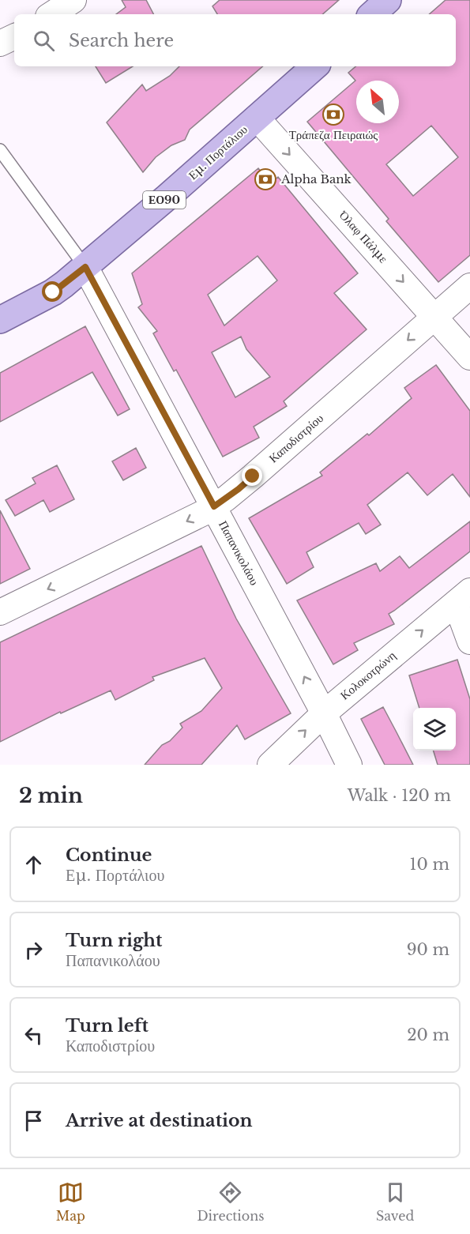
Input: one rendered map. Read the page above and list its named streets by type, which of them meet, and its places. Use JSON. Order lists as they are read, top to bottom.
{
  "streets": {
    "main road": ["Εμ. Πορτάλιου", "ΕΟ90"],
    "street": [
      "Όλαφ Πάλμε",
      "Καποδιστρίου",
      "Παπανικολάου",
      "Κολοκοτρώνη"
    ]
  },
  "crossings": [
    ["Εμ. Πορτάλιου", "Όλαφ Πάλμε"],
    ["Εμ. Πορτάλιου", "Παπανικολάου"],
    ["Όλαφ Πάλμε", "Καποδιστρίου"],
    ["Καποδιστρίου", "Παπανικολάου"],
    ["Παπανικολάου", "Κολοκοτρώνη"]
  ],
  "one_way": [
    "Όλαφ Πάλμε",
    "Καποδιστρίου",
    "Παπανικολάου",
    "Κολοκοτρώνη"
  ],
  "places": {
    "bank": ["Τράπεζα Πειραιώς", "Alpha Bank"]
  },
  "north": "top left",
  "page": {
    "search": "Search here",
    "heading": ["2 min", "Walk · 120 m"],
    "list": [
      ["Continue", "Εμ. Πορτάλιου", "10 m"],
      ["Turn right", "Παπανικολάου", "90 m"],
      ["Turn left", "Καποδιστρίου", "20 m"],
      "Arrive at destination"
    ],
    "nav": ["Map", "Directions", "Saved"]
  }
}
